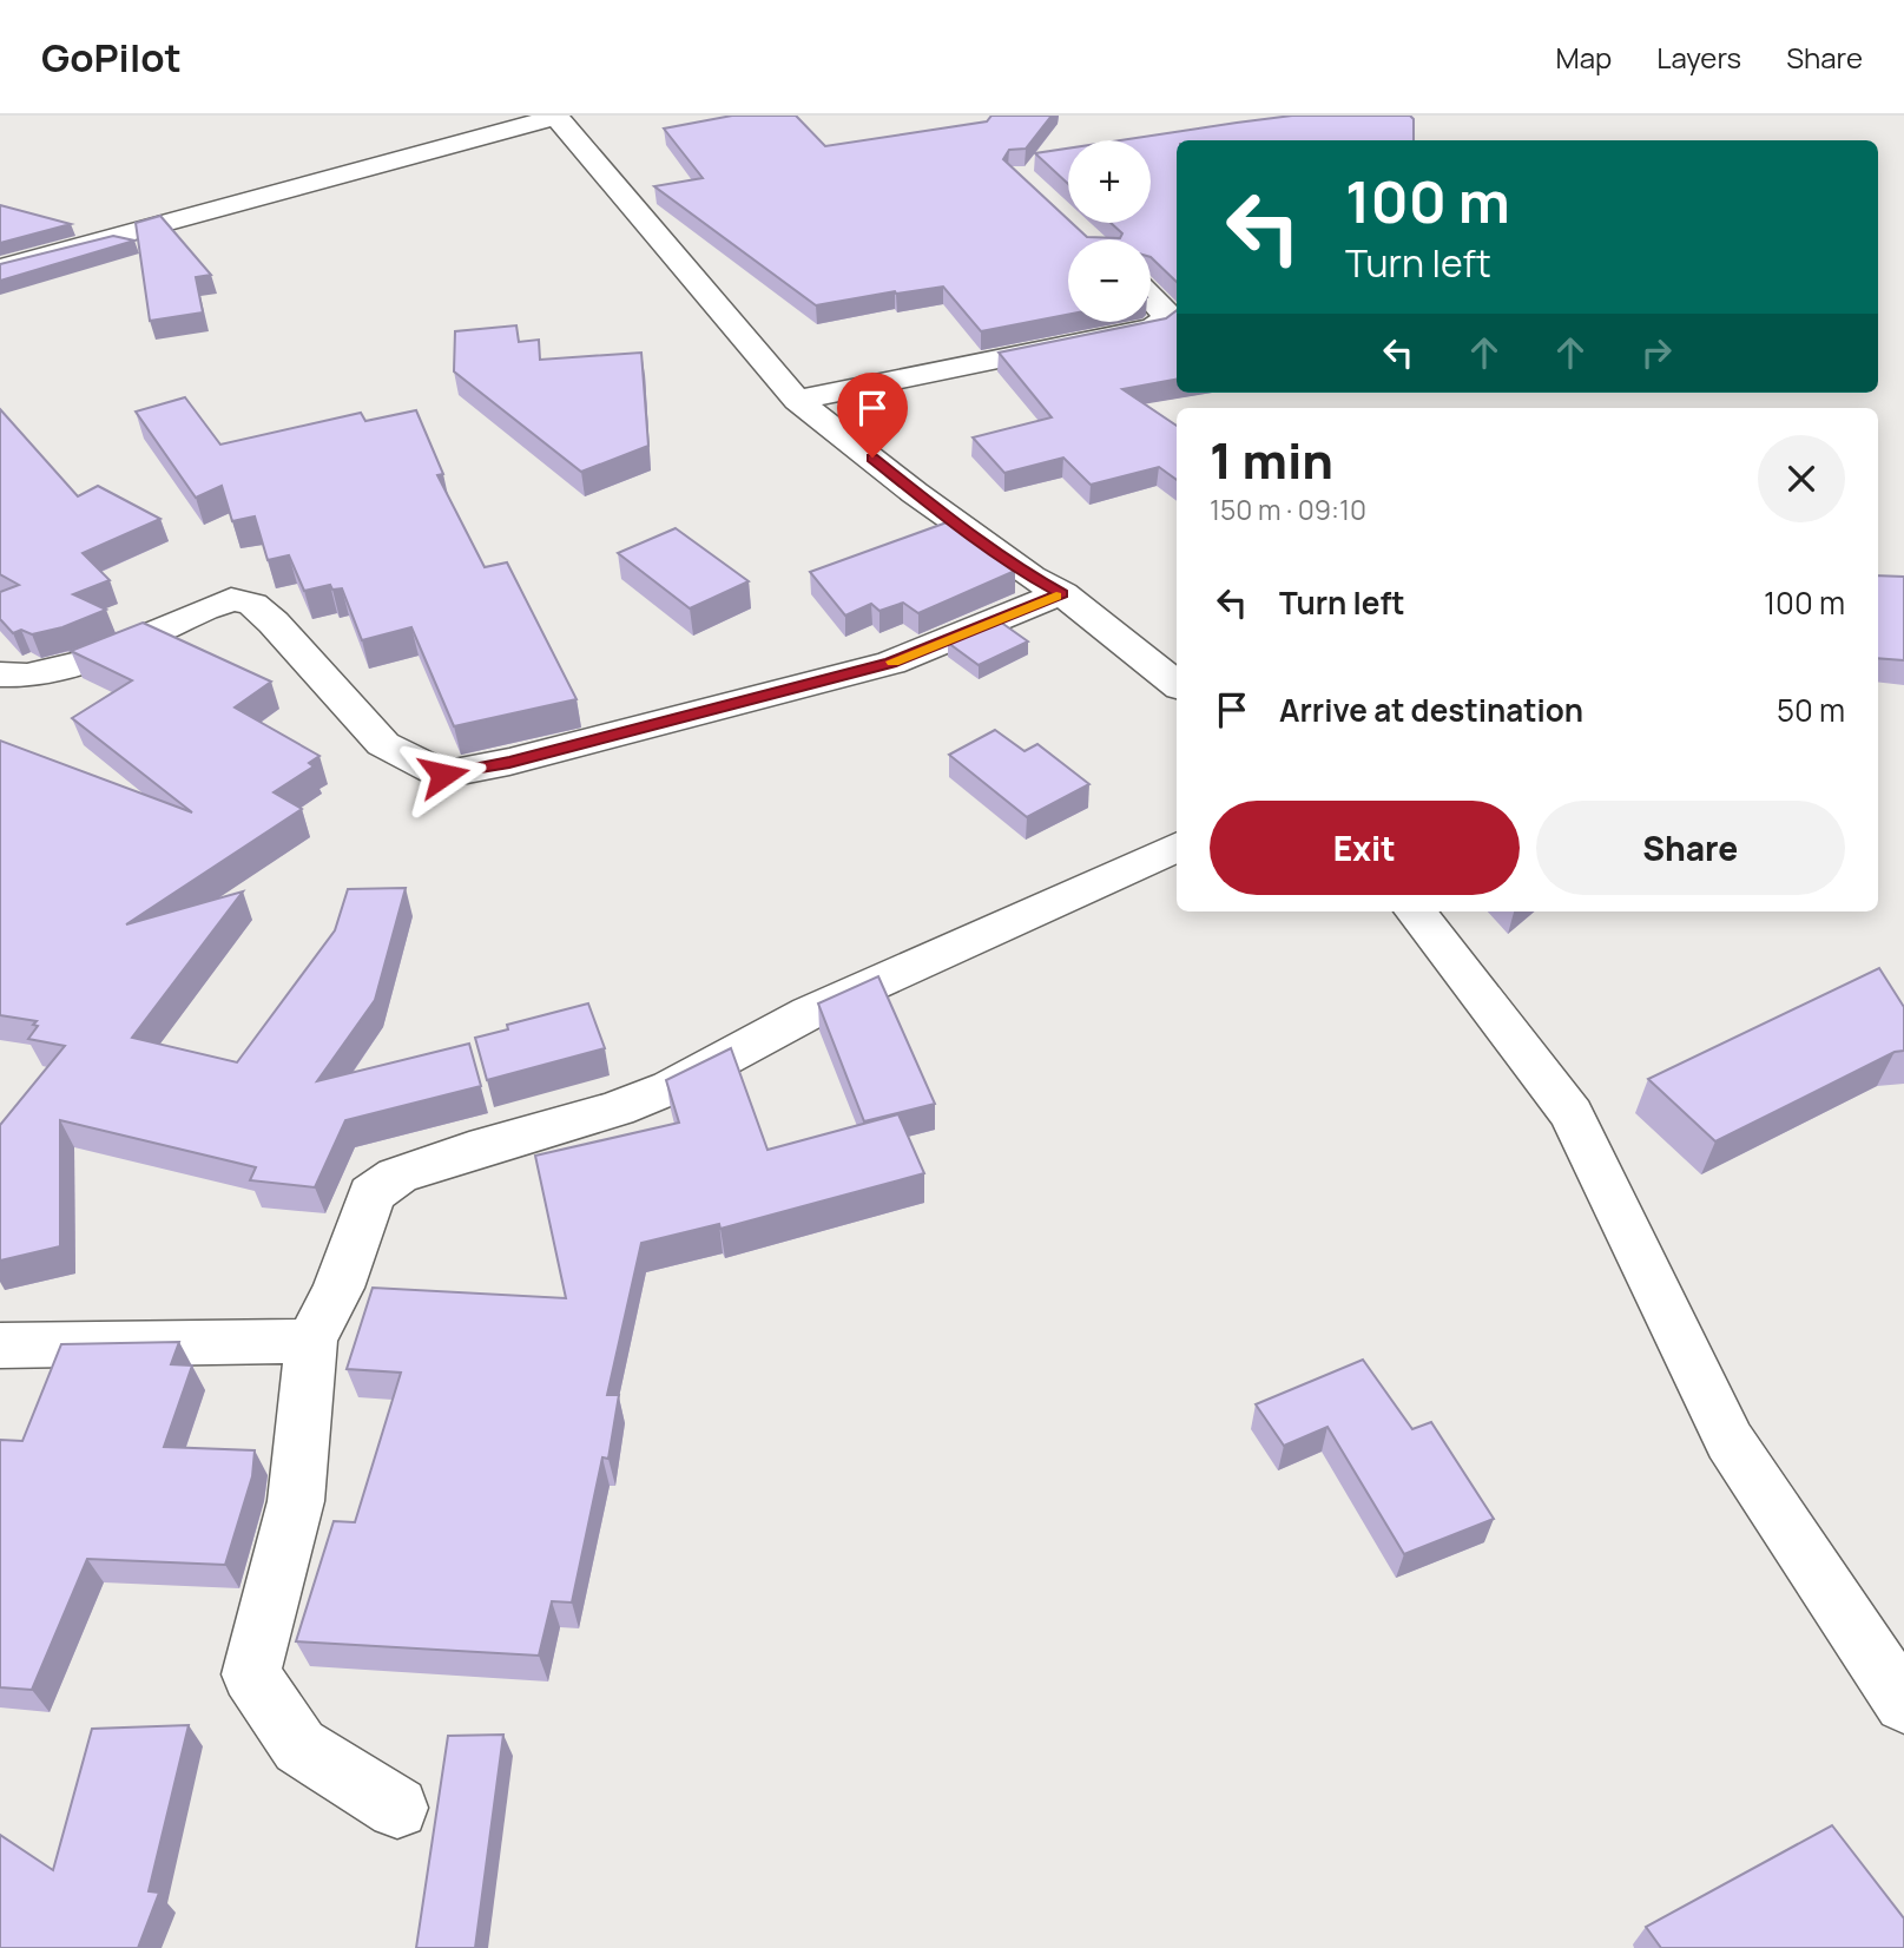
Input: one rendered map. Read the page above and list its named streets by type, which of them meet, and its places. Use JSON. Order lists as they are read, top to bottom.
{
  "page": {
    "header": "GoPilot",
    "nav": ["Map", "Layers", "Share"],
    "map_buttons": ["+", "−"],
    "turn": ["100 m", "Turn left"],
    "heading": ["1 min", "150 m · 09:10"],
    "list": [
      {
        "name": "Turn left",
        "value": "100 m"
      },
      {
        "name": "Arrive at destination",
        "value": "50 m"
      }
    ],
    "buttons": ["Exit", "Share"]
  }
}
